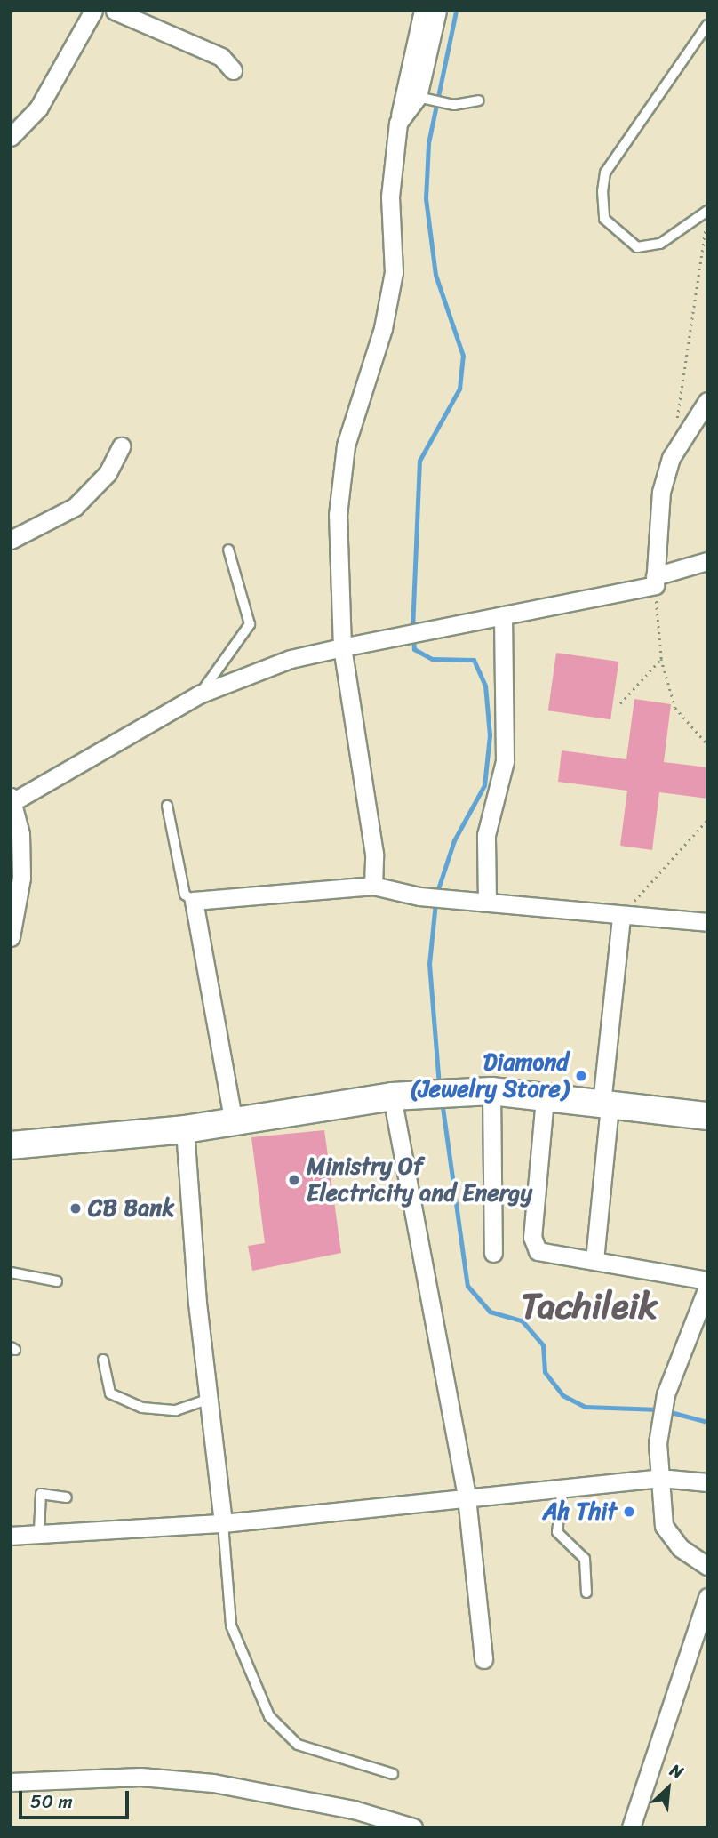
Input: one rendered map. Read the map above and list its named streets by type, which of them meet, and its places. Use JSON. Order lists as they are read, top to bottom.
{
  "districts": ["Tachileik"],
  "places": [
    "Diamond (Jewelry Store)",
    "Ministry Of Electricity and Energy",
    "CB Bank",
    "Ah Thit"
  ],
  "scale_bar": "50 m",
  "north": "top right"
}
